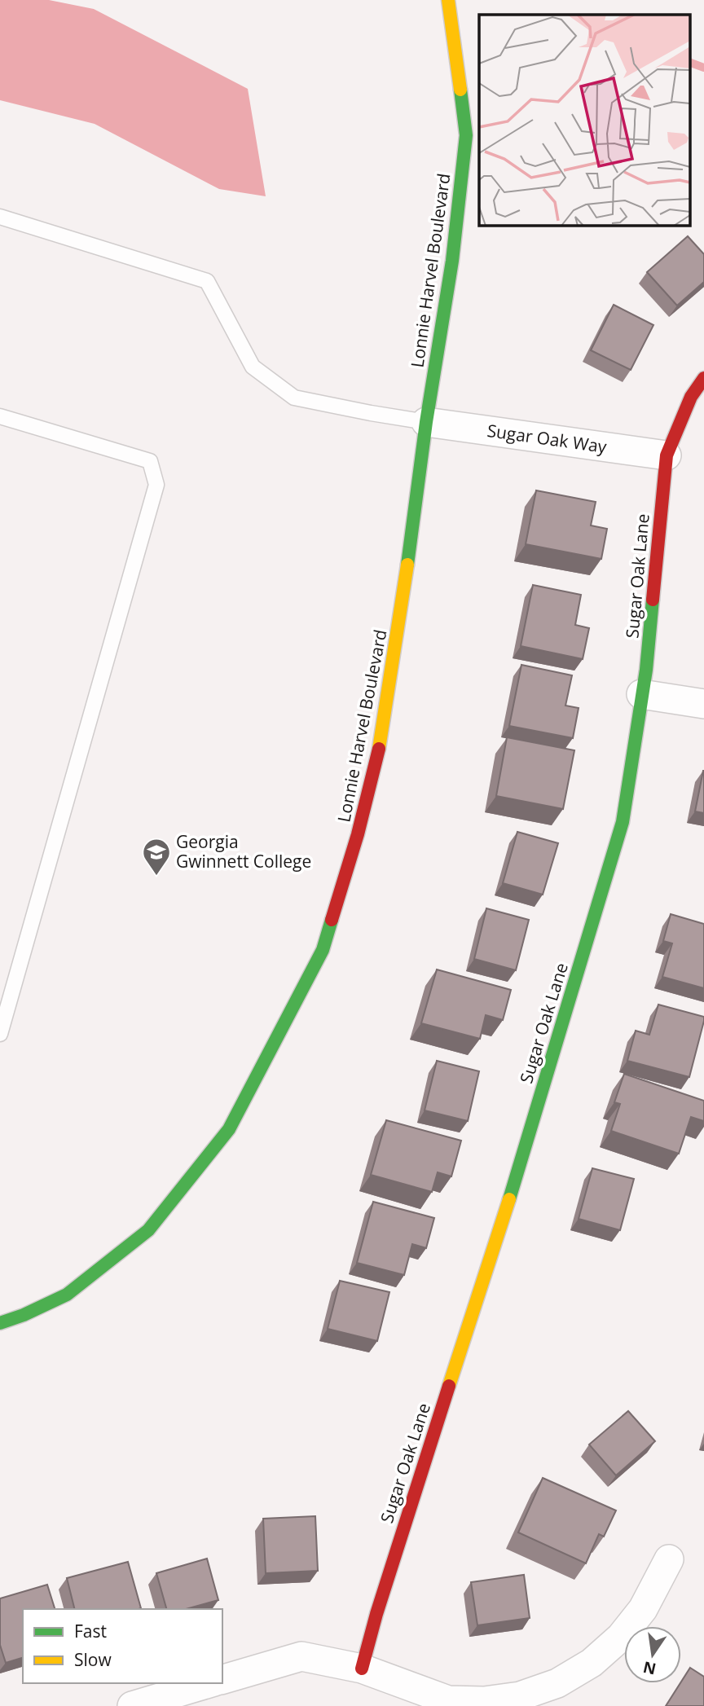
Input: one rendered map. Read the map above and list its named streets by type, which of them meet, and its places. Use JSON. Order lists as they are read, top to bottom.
{
  "streets": {
    "street": ["Lonnie Harvel Boulevard", "Sugar Oak Way", "Sugar Oak Lane"]
  },
  "crossings": [
    ["Lonnie Harvel Boulevard", "Sugar Oak Way"],
    ["Sugar Oak Way", "Sugar Oak Lane"]
  ],
  "places": {
    "school or university": ["Georgia Gwinnett College"]
  },
  "legend": ["Fast", "Slow"],
  "north": "bottom"
}
